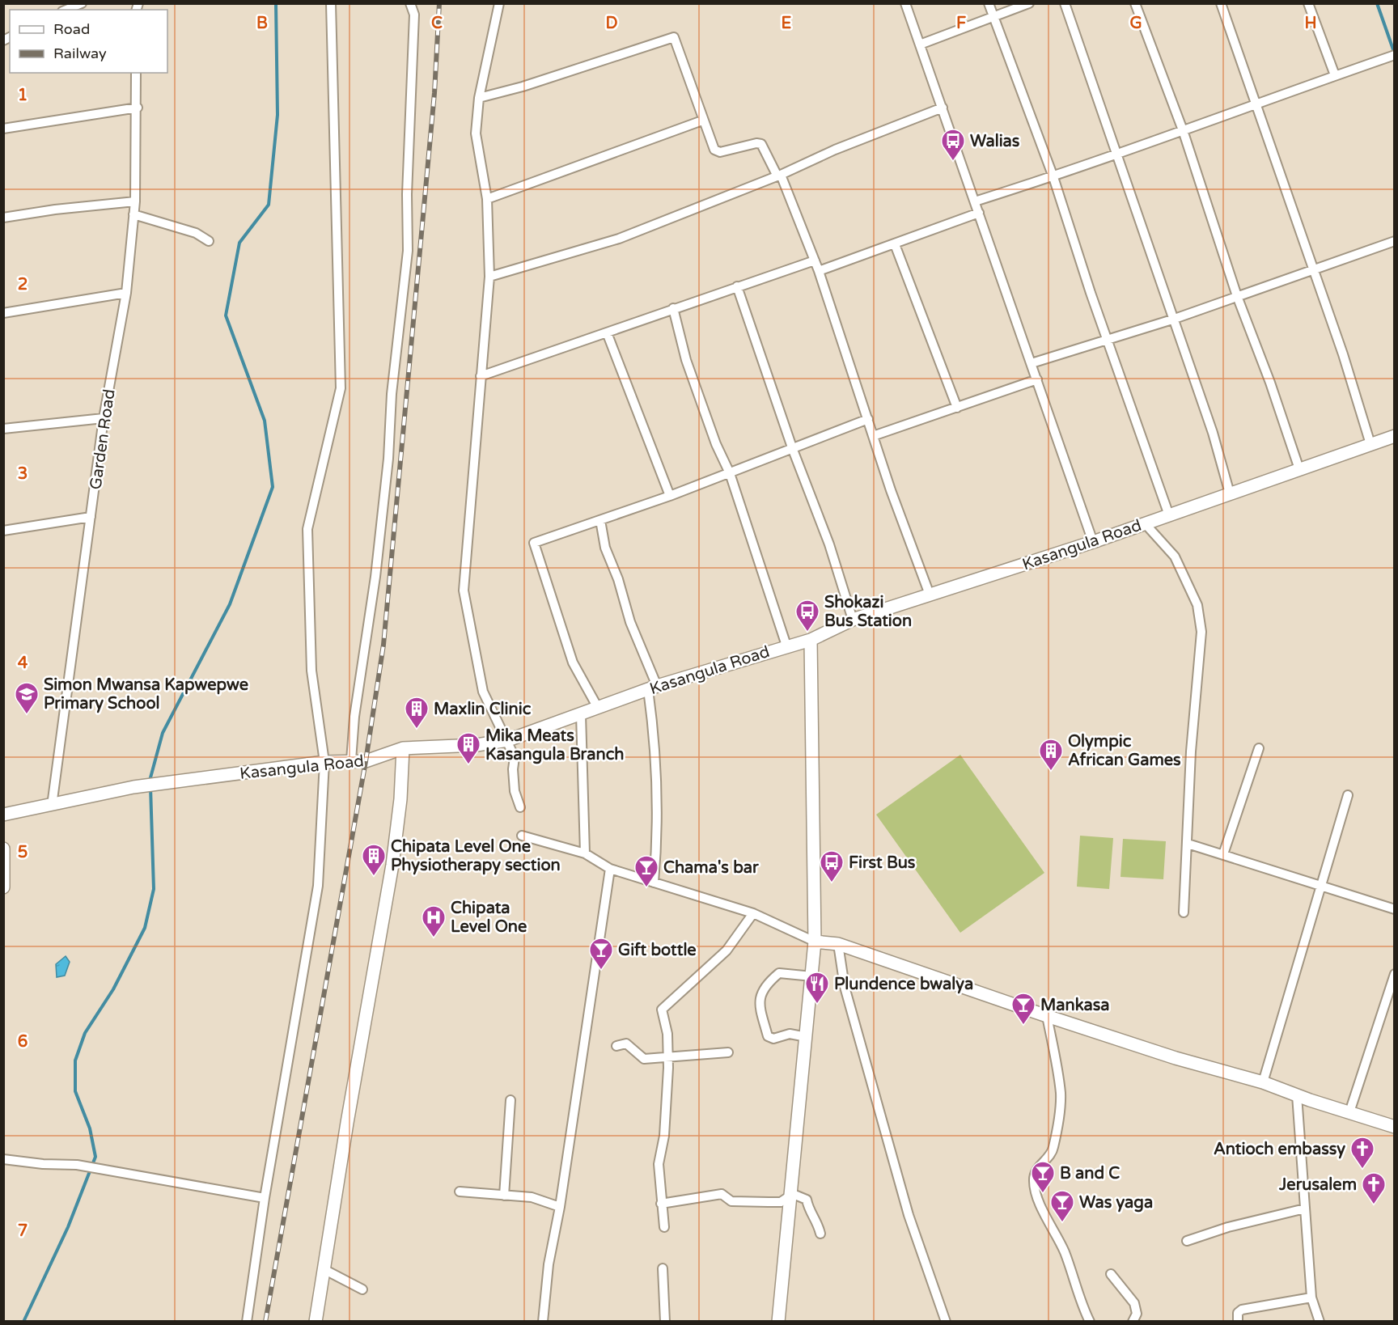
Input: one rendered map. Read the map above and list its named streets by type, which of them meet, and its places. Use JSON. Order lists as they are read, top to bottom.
{
  "streets": {
    "street": ["Garden Road", "Kasangula Road"]
  },
  "crossings": [
    ["Garden Road", "Kasangula Road"]
  ],
  "places": {
    "bus stop": ["Walias", "Shokazi Bus Station", "First Bus"],
    "school or university": ["Simon Mwansa Kapwepwe Primary School"],
    "building": [
      "Maxlin Clinic",
      "Mika Meats Kasangula Branch",
      "Olympic African Games",
      "Chipata Level One Physiotherapy section"
    ],
    "bar": [
      "Chama's bar",
      "Gift bottle",
      "Mankasa",
      "B and C",
      "Was yaga"
    ],
    "hospital": ["Chipata Level One"],
    "restaurant": ["Plundence bwalya"],
    "church": ["Antioch embassy", "Jerusalem"]
  },
  "legend": ["Road", "Railway"],
  "grid": {
    "columns": [
      "B",
      "C",
      "D",
      "E",
      "F",
      "G",
      "H"
    ],
    "rows": [
      "1",
      "2",
      "3",
      "4",
      "5",
      "6",
      "7"
    ]
  }
}
